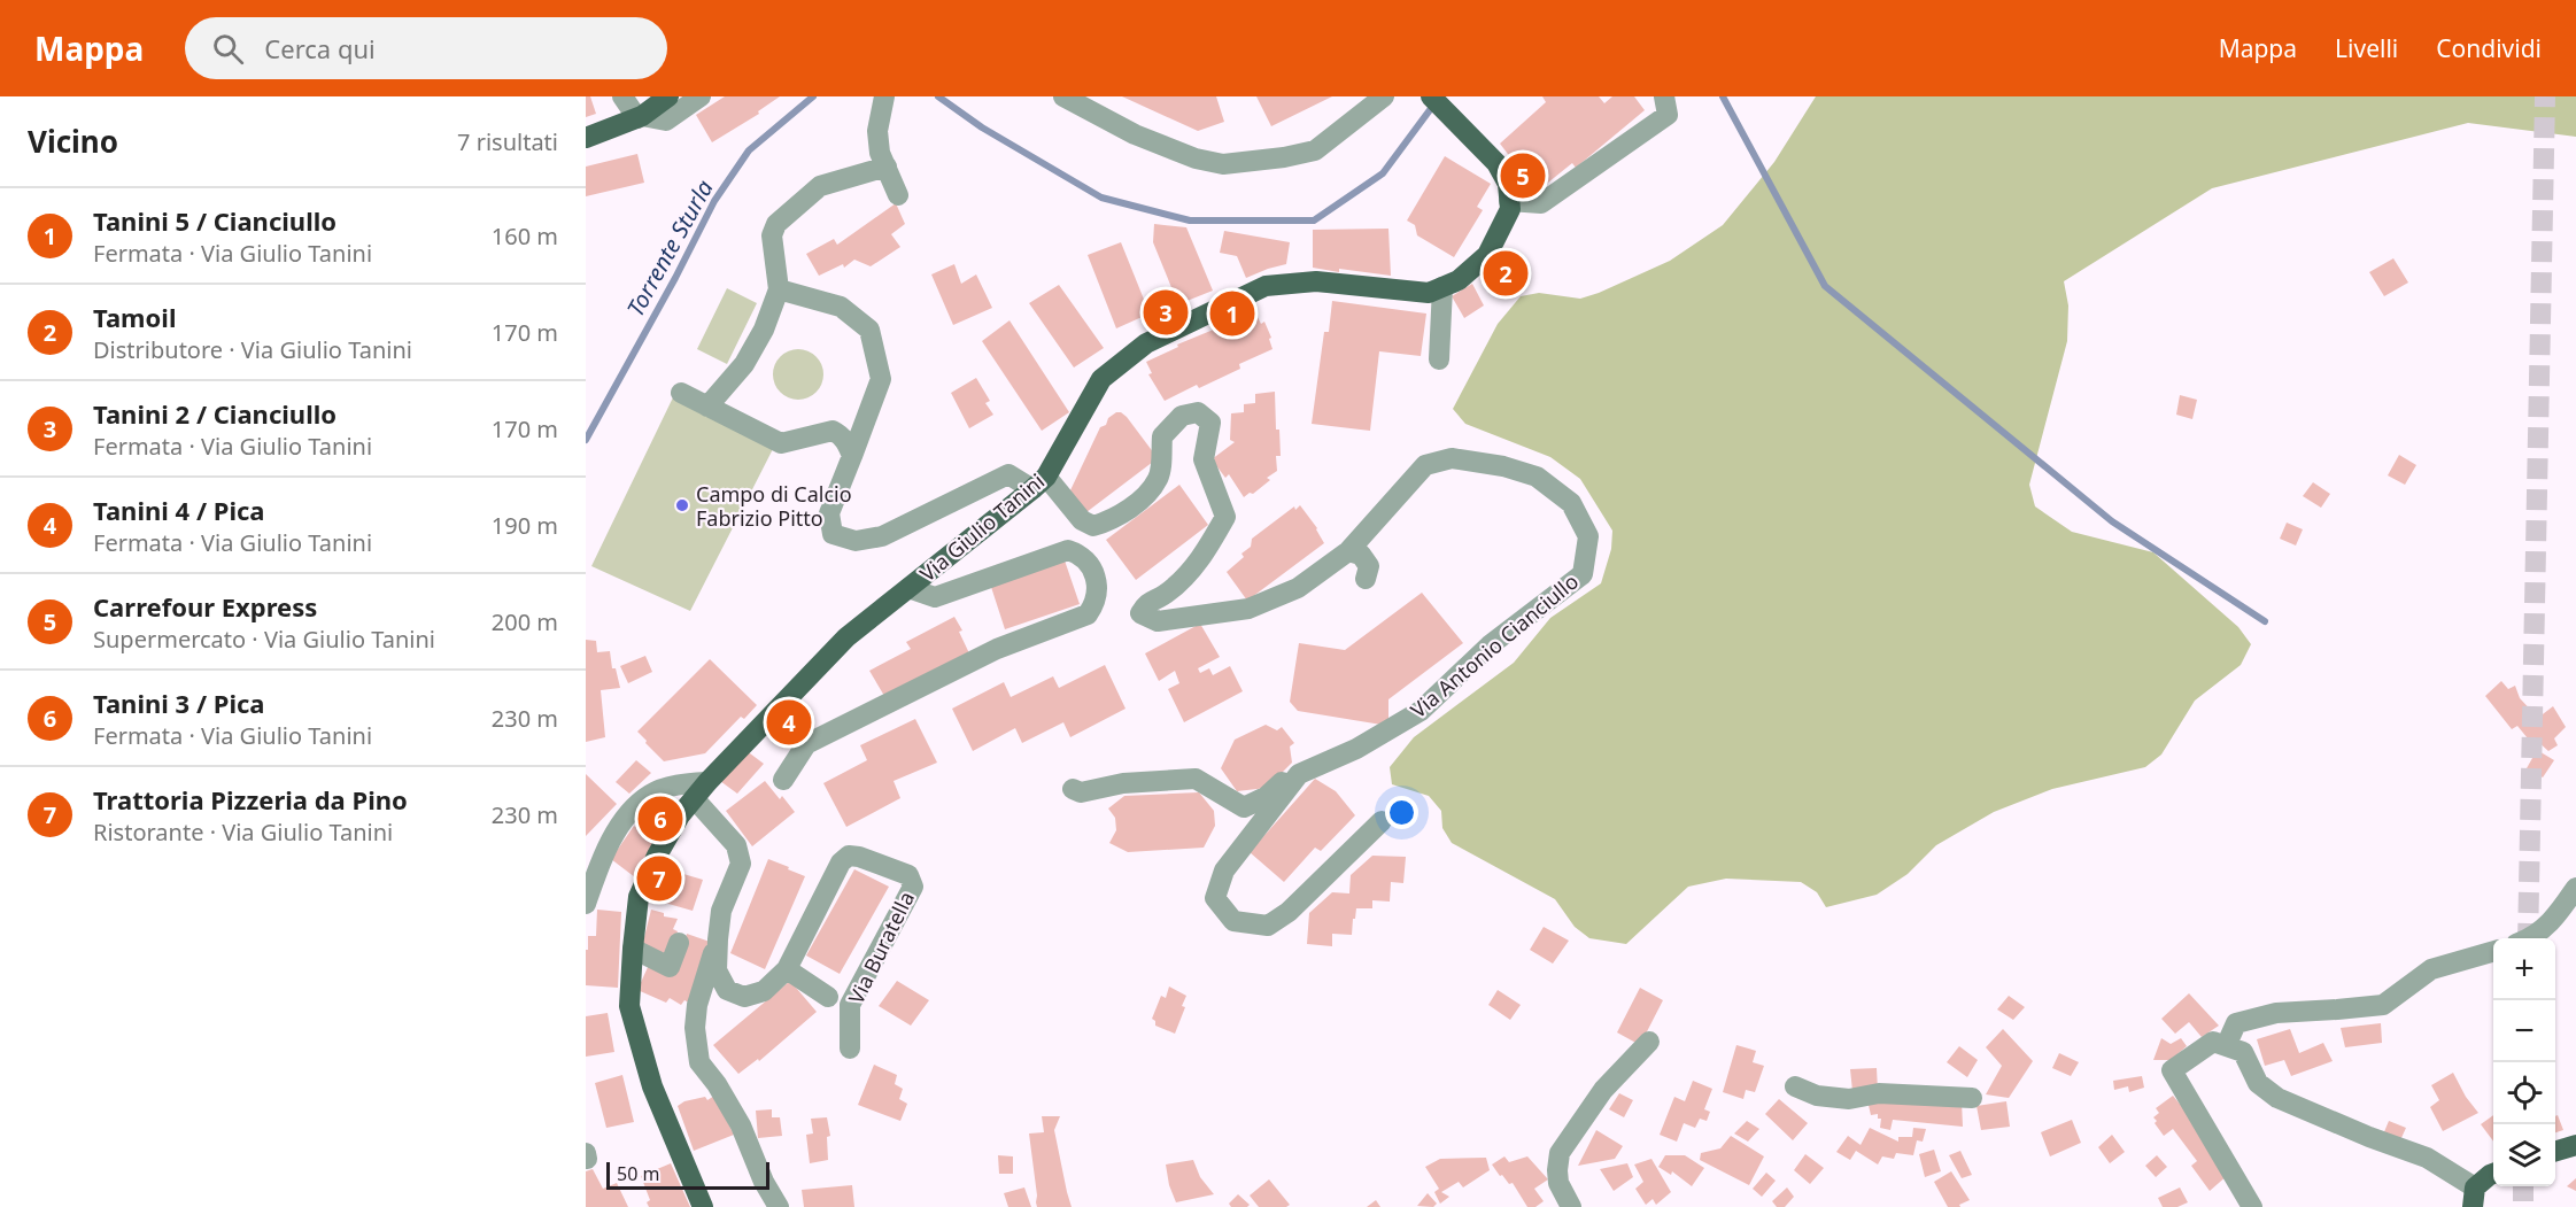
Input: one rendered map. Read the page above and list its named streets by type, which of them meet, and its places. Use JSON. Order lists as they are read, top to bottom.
{
  "streets": {
    "main road": ["Via Giulio Tanini"],
    "street": ["Via Antonio Cianciullo", "Via Buratella"]
  },
  "crossings": [
    ["Via Giulio Tanini", "Via Antonio Cianciullo"],
    ["Via Giulio Tanini", "Via Buratella"]
  ],
  "water": ["Torrente Sturla"],
  "places": ["Campo di Calcio Fabrizio Pitto"],
  "scale_bar": "50 m",
  "page": {
    "header": "Mappa",
    "search": "Cerca qui",
    "nav": ["Mappa", "Livelli", "Condividi"],
    "heading": ["Vicino", "7 risultati"],
    "pins": [
      "5",
      "2",
      "3",
      "1",
      "4",
      "6",
      "7"
    ],
    "list": [
      {
        "mark": "1",
        "name": "Tanini 5 / Cianciullo",
        "note": "Fermata · Via Giulio Tanini",
        "value": "160 m"
      },
      {
        "mark": "2",
        "name": "Tamoil",
        "note": "Distributore · Via Giulio Tanini",
        "value": "170 m"
      },
      {
        "mark": "3",
        "name": "Tanini 2 / Cianciullo",
        "note": "Fermata · Via Giulio Tanini",
        "value": "170 m"
      },
      {
        "mark": "4",
        "name": "Tanini 4 / Pica",
        "note": "Fermata · Via Giulio Tanini",
        "value": "190 m"
      },
      {
        "mark": "5",
        "name": "Carrefour Express",
        "note": "Supermercato · Via Giulio Tanini",
        "value": "200 m"
      },
      {
        "mark": "6",
        "name": "Tanini 3 / Pica",
        "note": "Fermata · Via Giulio Tanini",
        "value": "230 m"
      },
      {
        "mark": "7",
        "name": "Trattoria Pizzeria da Pino",
        "note": "Ristorante · Via Giulio Tanini",
        "value": "230 m"
      }
    ],
    "map_buttons": ["+", "−"],
    "scale": "50 m"
  }
}
